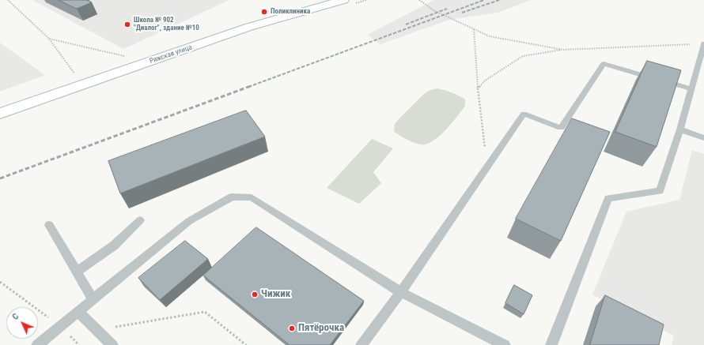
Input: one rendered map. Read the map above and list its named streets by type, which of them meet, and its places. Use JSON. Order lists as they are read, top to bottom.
{
  "streets": {
    "street": ["Ряжская улица"]
  },
  "places": [
    "Поликлиника",
    "Школа № 902 \"Диалог\", здание №10",
    "Чижик",
    "Пятёрочка"
  ],
  "north": "top left"
}
